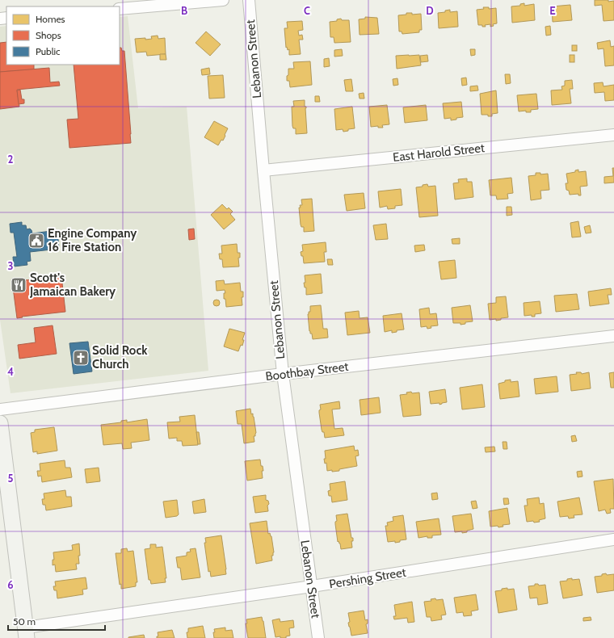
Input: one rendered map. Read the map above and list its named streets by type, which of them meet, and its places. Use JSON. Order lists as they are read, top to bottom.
{
  "streets": {
    "street": [
      "Lebanon Street",
      "East Harold Street",
      "Boothbay Street",
      "Pershing Street"
    ]
  },
  "crossings": [
    ["Lebanon Street", "East Harold Street"],
    ["Lebanon Street", "Boothbay Street"],
    ["Lebanon Street", "Pershing Street"]
  ],
  "places": {
    "public building": ["Engine Company 16 Fire Station"],
    "restaurant": ["Scott's Jamaican Bakery"],
    "church": ["Solid Rock Church"]
  },
  "legend": ["Homes", "Shops", "Public"],
  "scale_bar": "50 m",
  "grid": {
    "columns": [
      "B",
      "C",
      "D",
      "E"
    ],
    "rows": [
      "2",
      "3",
      "4",
      "5",
      "6"
    ]
  }
}
